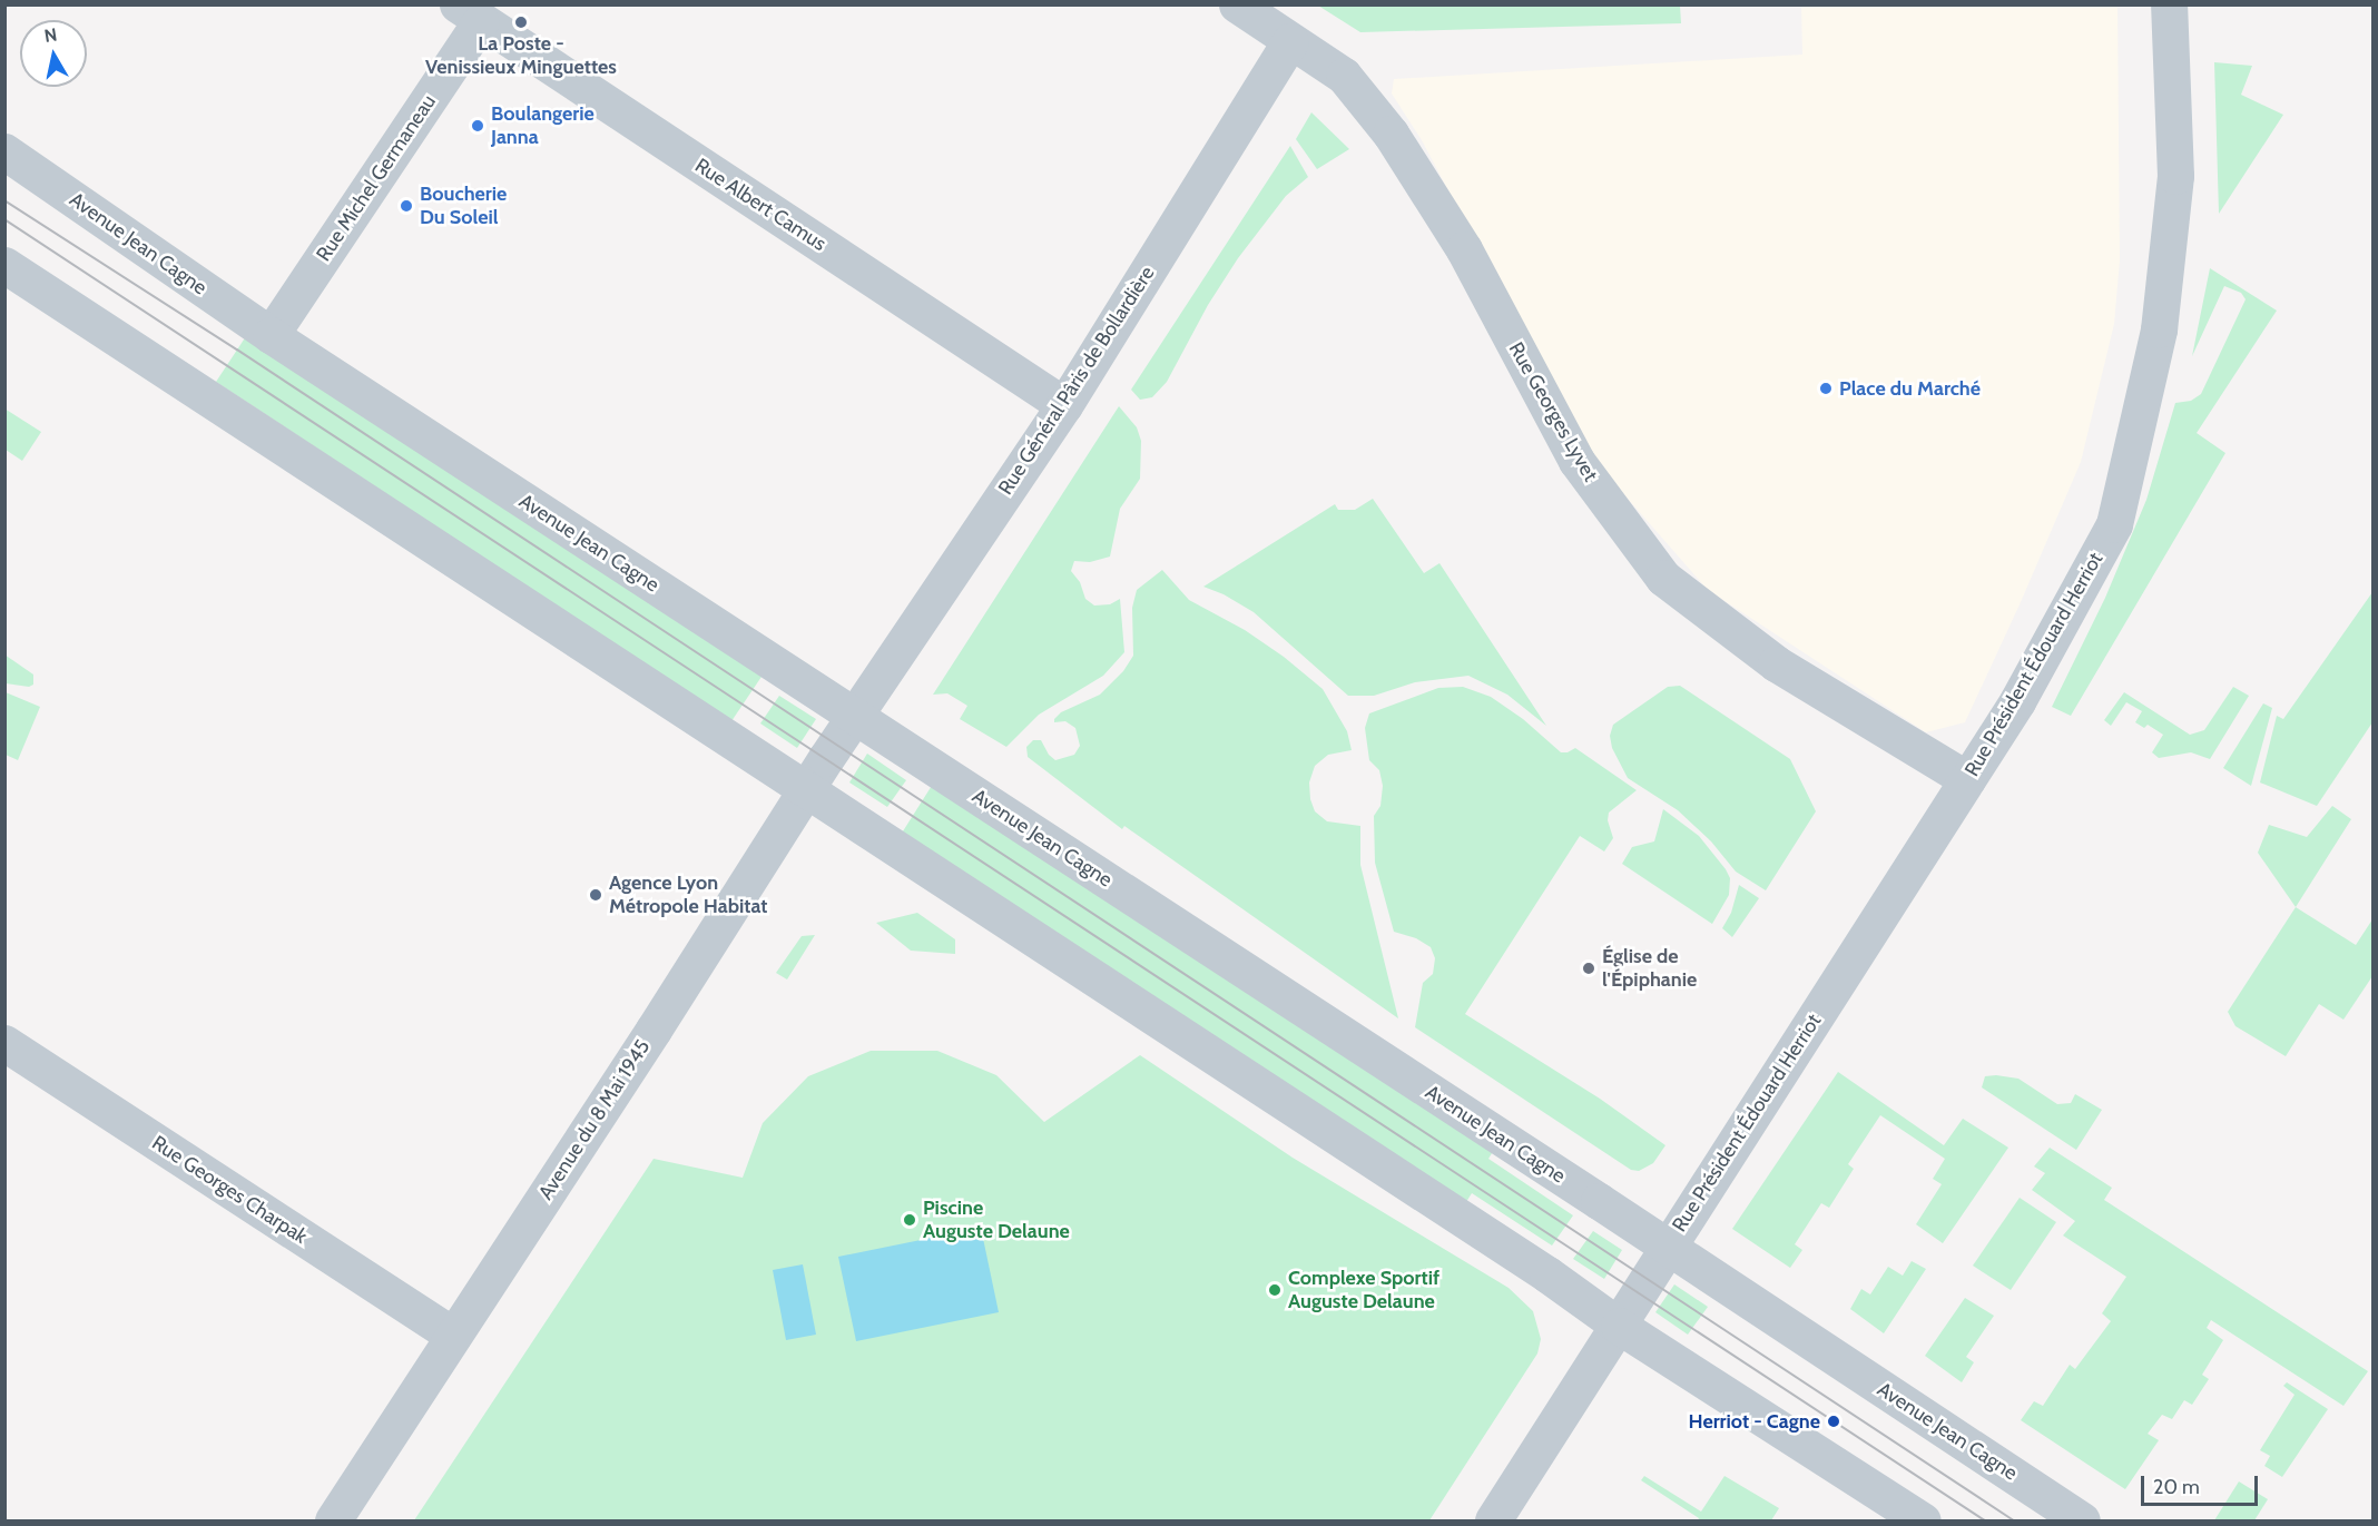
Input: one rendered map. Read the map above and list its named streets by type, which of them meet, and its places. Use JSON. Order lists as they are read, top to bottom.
{
  "streets": {
    "street": [
      "Rue Michel Germaneau",
      "Rue Albert Camus",
      "Avenue Jean Cagne",
      "Rue Général Pâris de Bollardière",
      "Rue Georges Lyvet",
      "Rue Président Édouard Herriot",
      "Avenue du 8 Mai 1945",
      "Rue Georges Charpak"
    ]
  },
  "crossings": [
    ["Rue Michel Germaneau", "Rue Albert Camus"],
    ["Rue Michel Germaneau", "Avenue Jean Cagne"],
    ["Rue Albert Camus", "Rue Général Pâris de Bollardière"],
    ["Avenue Jean Cagne", "Rue Général Pâris de Bollardière"],
    ["Avenue Jean Cagne", "Rue Président Édouard Herriot"],
    ["Avenue Jean Cagne", "Avenue du 8 Mai 1945"],
    ["Rue Général Pâris de Bollardière", "Rue Georges Lyvet"],
    ["Rue Général Pâris de Bollardière", "Avenue du 8 Mai 1945"],
    ["Rue Georges Lyvet", "Rue Président Édouard Herriot"],
    ["Avenue du 8 Mai 1945", "Rue Georges Charpak"]
  ],
  "places": [
    "La Poste - Venissieux Minguettes",
    "Boulangerie Janna",
    "Boucherie Du Soleil",
    "Place du Marché",
    "Agence Lyon Métropole Habitat",
    "Église de l'Épiphanie",
    "Piscine Auguste Delaune",
    "Complexe Sportif Auguste Delaune",
    "Herriot - Cagne"
  ],
  "scale_bar": "20 m",
  "north": "top"
}
